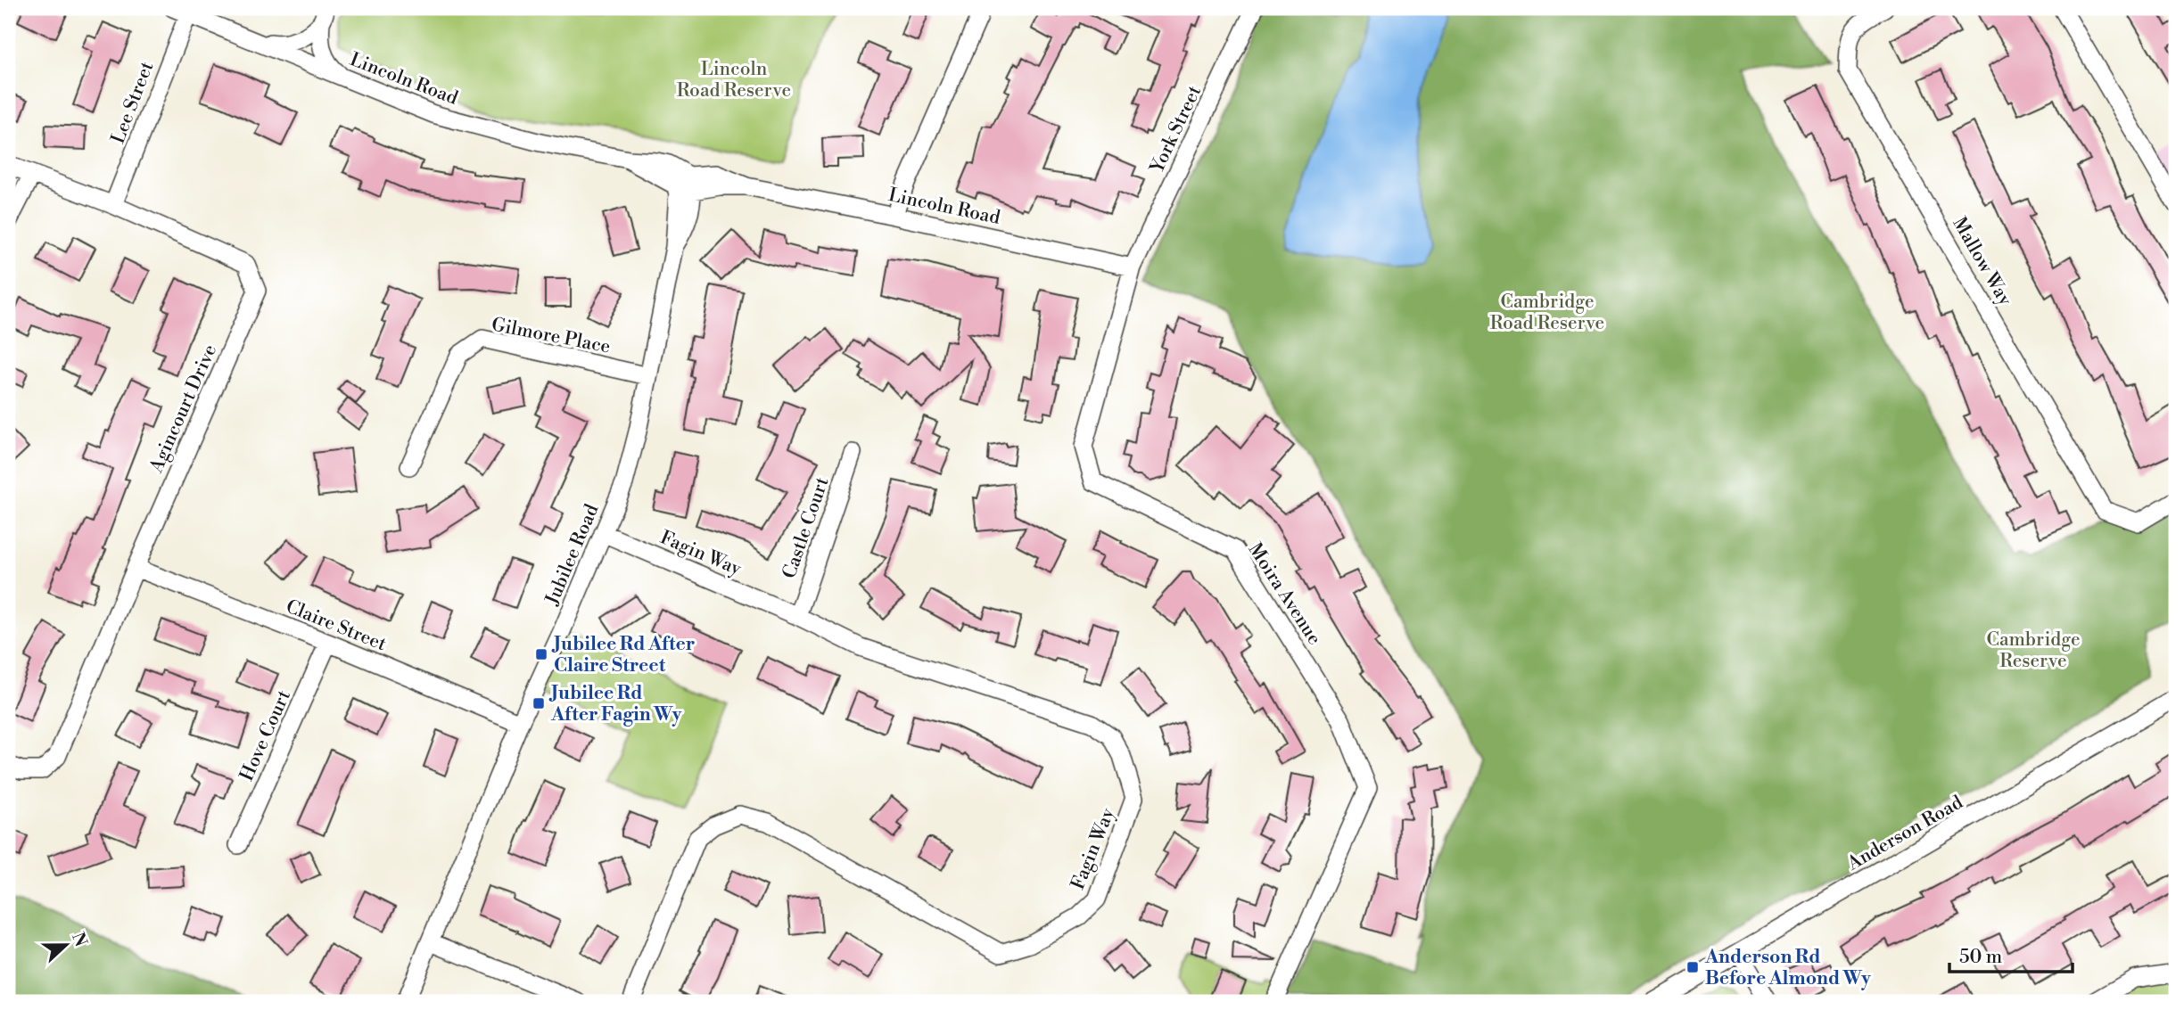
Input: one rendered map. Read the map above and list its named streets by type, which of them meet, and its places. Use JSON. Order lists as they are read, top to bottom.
{
  "streets": {
    "street": [
      "Lincoln Road",
      "Lee Street",
      "York Street",
      "Mallow Way",
      "Gilmore Place",
      "Agincourt Drive",
      "Castle Court",
      "Fagin Way",
      "Jubilee Road",
      "Moira Avenue",
      "Claire Street",
      "Hove Court",
      "Anderson Road"
    ]
  },
  "crossings": [
    ["Lincoln Road", "Lee Street"],
    ["Lincoln Road", "York Street"],
    ["Lincoln Road", "Jubilee Road"],
    ["Lincoln Road", "Moira Avenue"],
    ["Lee Street", "Agincourt Drive"],
    ["York Street", "Moira Avenue"],
    ["Gilmore Place", "Jubilee Road"],
    ["Agincourt Drive", "Claire Street"],
    ["Castle Court", "Fagin Way"],
    ["Fagin Way", "Jubilee Road"],
    ["Jubilee Road", "Claire Street"],
    ["Claire Street", "Hove Court"]
  ],
  "parks": ["Lincoln Road Reserve", "Cambridge Road Reserve", "Cambridge Reserve"],
  "places": {
    "transit": ["Jubilee Rd After Claire Street", "Jubilee Rd After Fagin Wy", "Anderson Rd Before Almond Wy"]
  },
  "scale_bar": "50 m",
  "north": "right"
}
